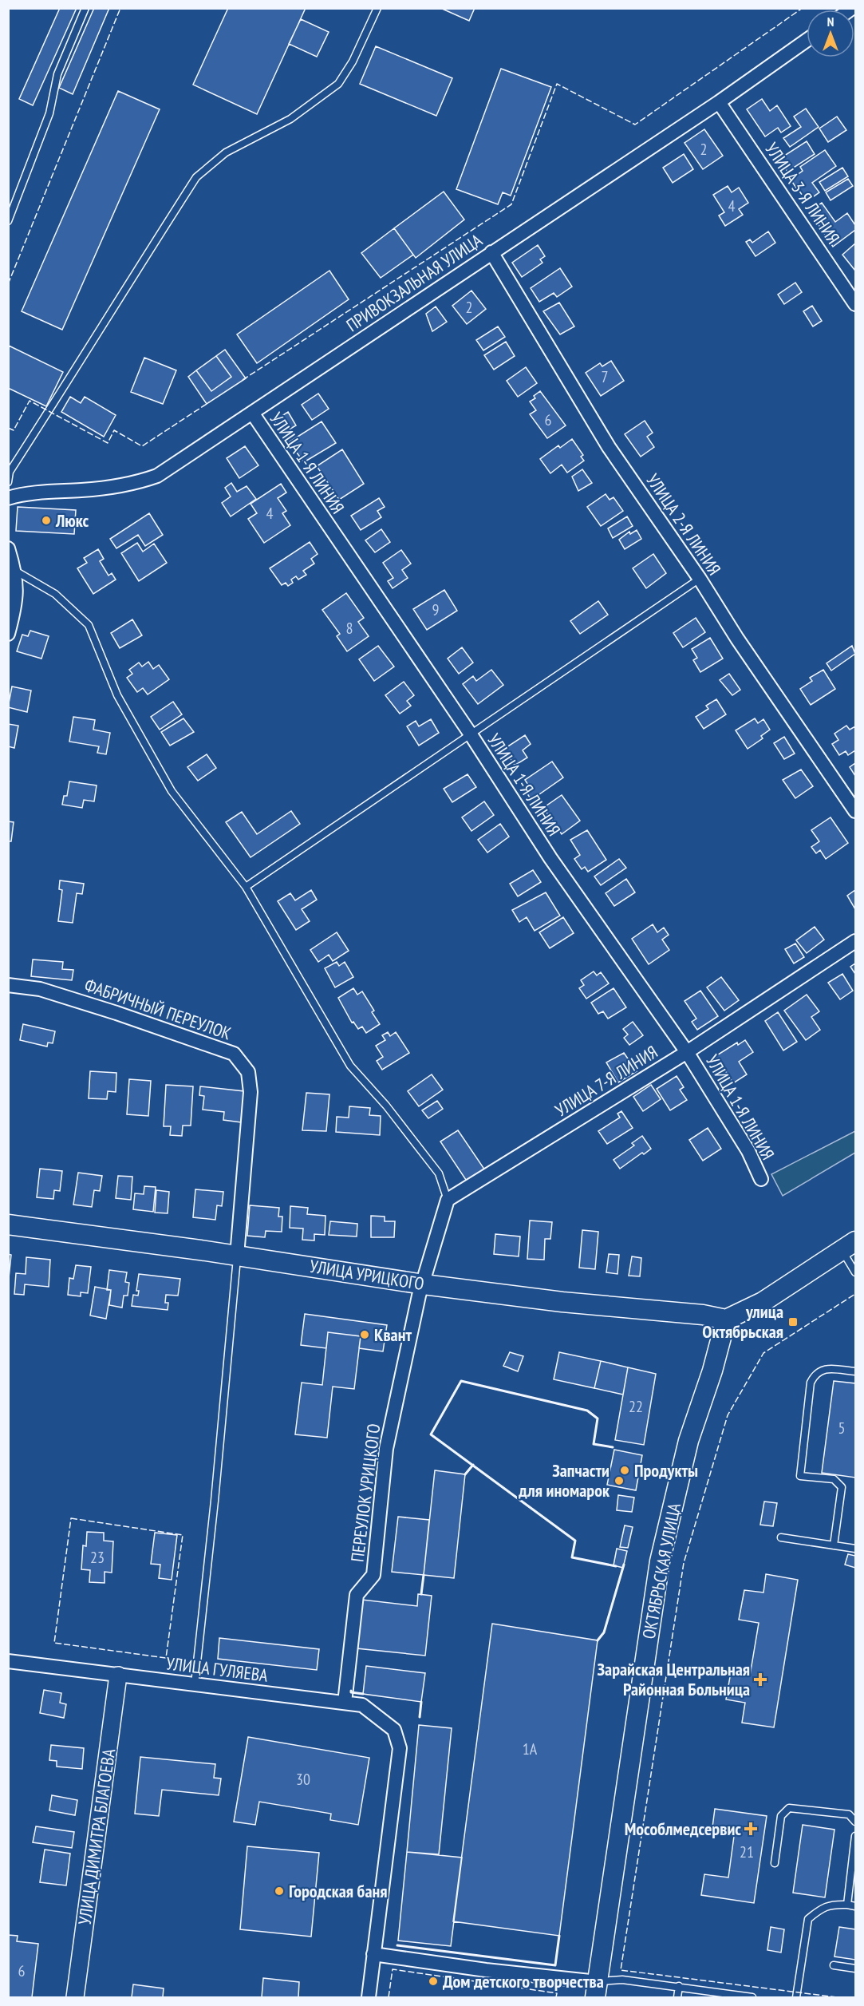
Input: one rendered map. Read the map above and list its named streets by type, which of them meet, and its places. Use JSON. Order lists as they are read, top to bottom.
{
  "streets": {
    "main road": ["УЛИЦА УРИЦКОГО", "ОКТЯБРЬСКАЯ УЛИЦА"],
    "street": [
      "УЛИЦА 3-Я ЛИНИЯ",
      "ПРИВОКЗАЛЬНАЯ УЛИЦА",
      "УЛИЦА 1-Я ЛИНИЯ",
      "УЛИЦА 2-Я ЛИНИЯ",
      "ФАБРИЧНЫЙ ПЕРЕУЛОК",
      "УЛИЦА 7-Я ЛИНИЯ",
      "ПЕРЕУЛОК УРИЦКОГО",
      "УЛИЦА ГУЛЯЕВА",
      "УЛИЦА ДИМИТРА БЛАГОЕВА"
    ]
  },
  "crossings": [
    ["УЛИЦА 3-Я ЛИНИЯ", "ПРИВОКЗАЛЬНАЯ УЛИЦА"],
    ["ПРИВОКЗАЛЬНАЯ УЛИЦА", "УЛИЦА 1-Я ЛИНИЯ"],
    ["ПРИВОКЗАЛЬНАЯ УЛИЦА", "УЛИЦА 2-Я ЛИНИЯ"],
    ["УЛИЦА 1-Я ЛИНИЯ", "УЛИЦА 7-Я ЛИНИЯ"],
    ["ФАБРИЧНЫЙ ПЕРЕУЛОК", "УЛИЦА УРИЦКОГО"],
    ["УЛИЦА УРИЦКОГО", "ПЕРЕУЛОК УРИЦКОГО"],
    ["УЛИЦА УРИЦКОГО", "ОКТЯБРЬСКАЯ УЛИЦА"],
    ["ПЕРЕУЛОК УРИЦКОГО", "УЛИЦА ГУЛЯЕВА"],
    ["УЛИЦА ГУЛЯЕВА", "УЛИЦА ДИМИТРА БЛАГОЕВА"]
  ],
  "places": {
    "other": [
      "Люкс",
      "Квант",
      "Продукты",
      "Запчасти для иномарок",
      "Городская баня",
      "Дом детского творчества"
    ],
    "transit": ["улица Октябрьская"],
    "health": ["Зарайская Центральная Районная Больница", "Мособлмедсервис"]
  },
  "house_numbers": [
    "2",
    "4",
    "2",
    "7",
    "6",
    "4",
    "9",
    "8",
    "22",
    "5",
    "23",
    "1А",
    "30",
    "21",
    "6"
  ],
  "north": "top"
}
